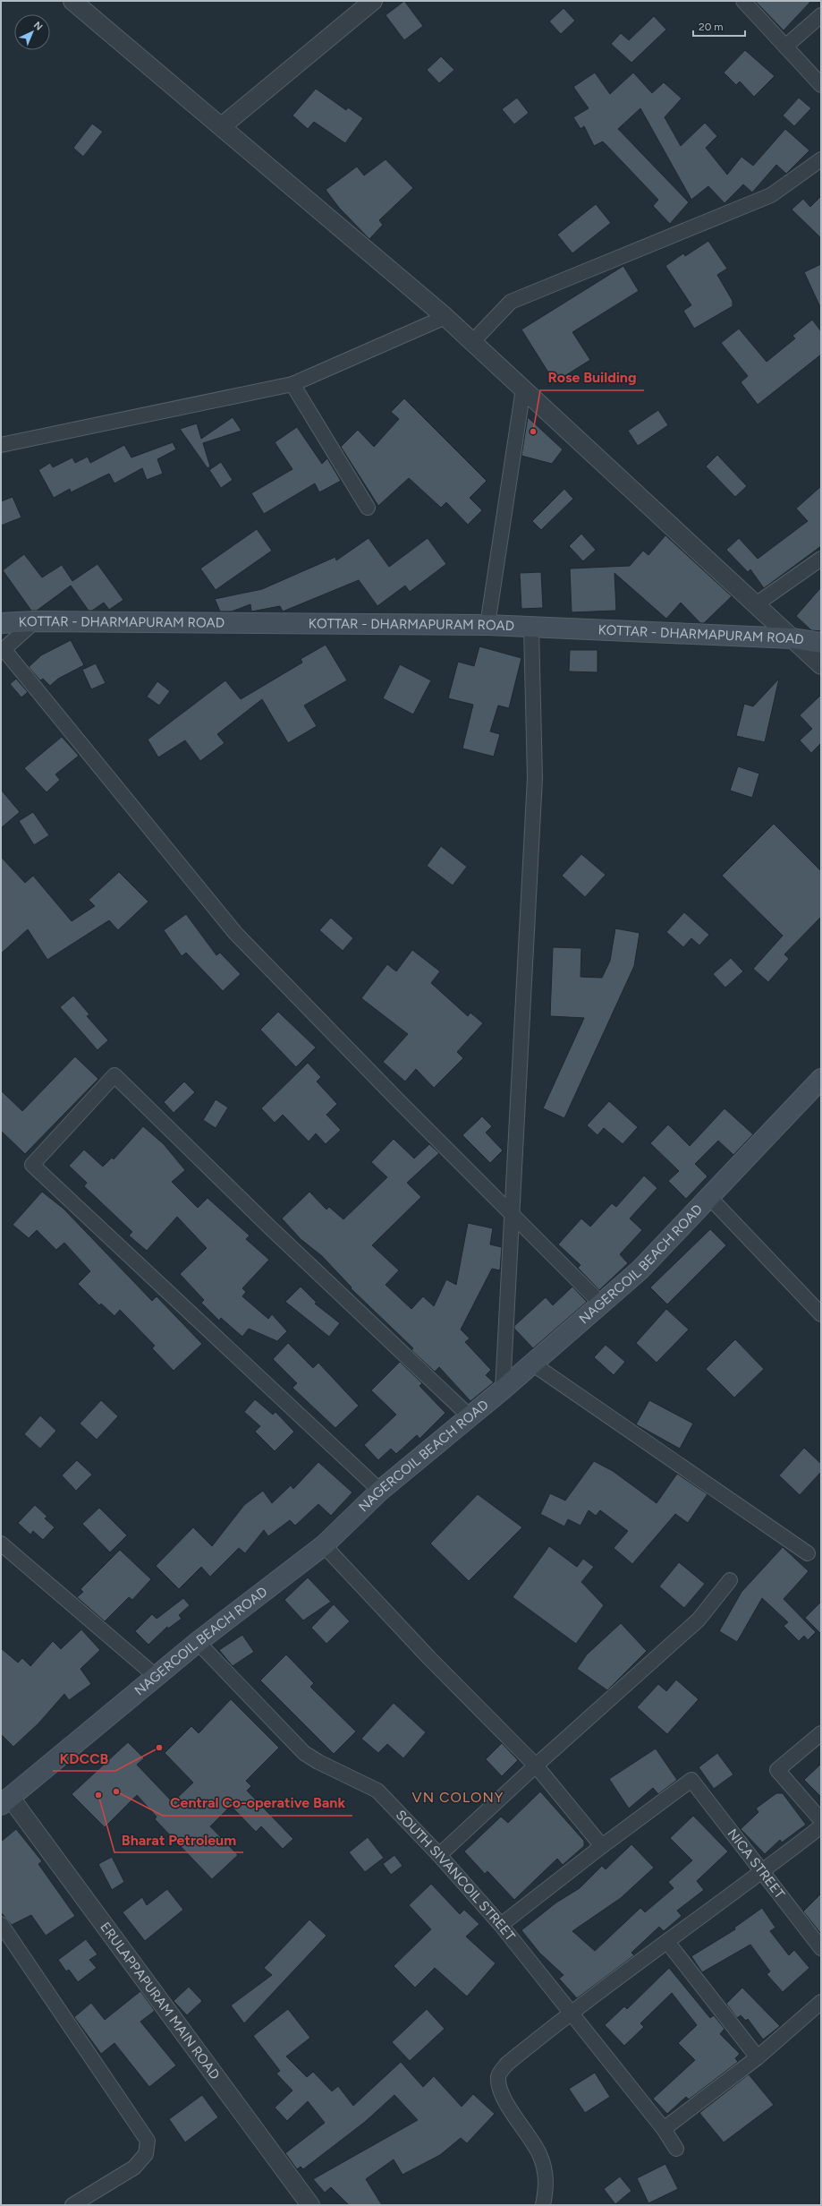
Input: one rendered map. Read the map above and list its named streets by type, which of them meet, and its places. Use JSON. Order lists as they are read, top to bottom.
{
  "streets": {
    "main road": ["KOTTAR - DHARMAPURAM ROAD", "NAGERCOIL BEACH ROAD"],
    "street": ["NICA STREET", "SOUTH SIVANCOIL STREET", "ERULAPPAPURAM MAIN ROAD"]
  },
  "crossings": [
    ["NAGERCOIL BEACH ROAD", "SOUTH SIVANCOIL STREET"],
    ["NAGERCOIL BEACH ROAD", "ERULAPPAPURAM MAIN ROAD"]
  ],
  "districts": ["VN COLONY"],
  "places": [
    "Rose Building",
    "KDCCB",
    "Central Co-operative Bank",
    "Bharat Petroleum"
  ],
  "scale_bar": "20 m",
  "north": "top right"
}
